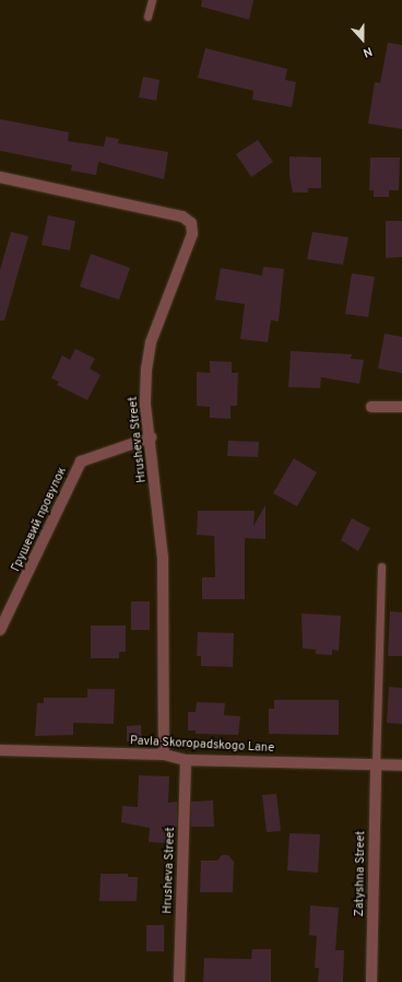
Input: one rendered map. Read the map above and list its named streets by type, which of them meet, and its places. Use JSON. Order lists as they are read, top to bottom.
{
  "streets": {
    "street": [
      "Hrusheva Street",
      "Грушевий провулок",
      "Pavla Skoropadskogo Lane",
      "Zatyshna Street"
    ]
  },
  "crossings": [
    ["Hrusheva Street", "Грушевий провулок"],
    ["Hrusheva Street", "Pavla Skoropadskogo Lane"],
    ["Pavla Skoropadskogo Lane", "Zatyshna Street"]
  ],
  "north": "bottom"
}
